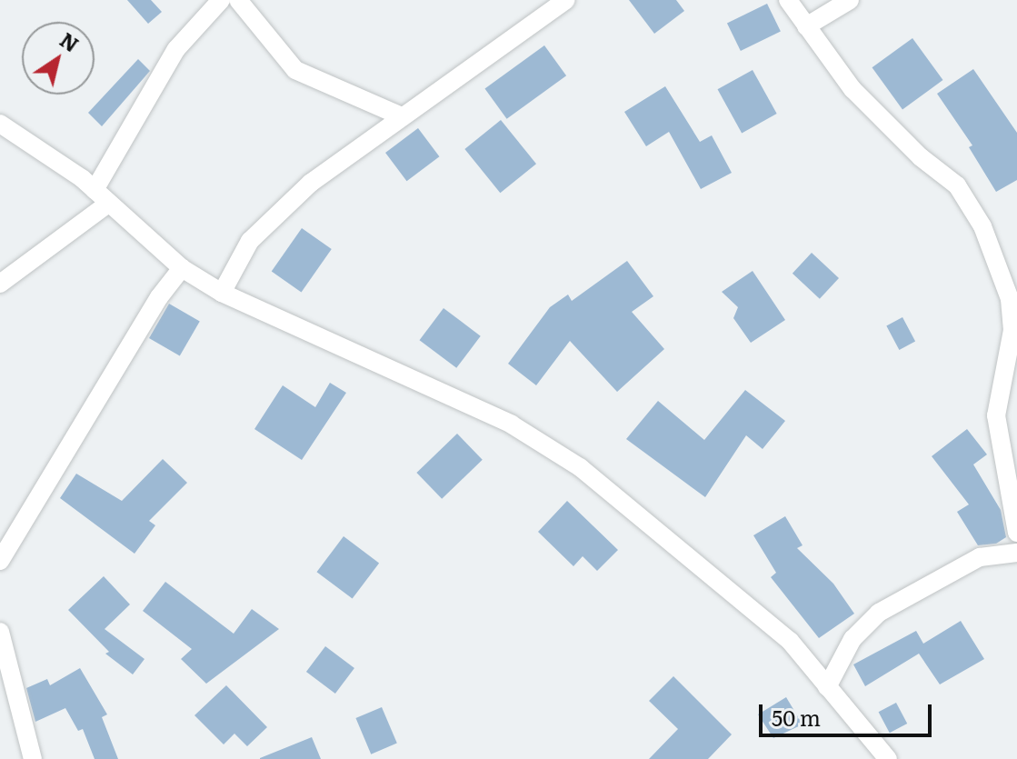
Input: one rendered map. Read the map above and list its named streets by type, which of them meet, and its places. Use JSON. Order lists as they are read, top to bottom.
{
  "scale_bar": "50 m",
  "north": "top right"
}
